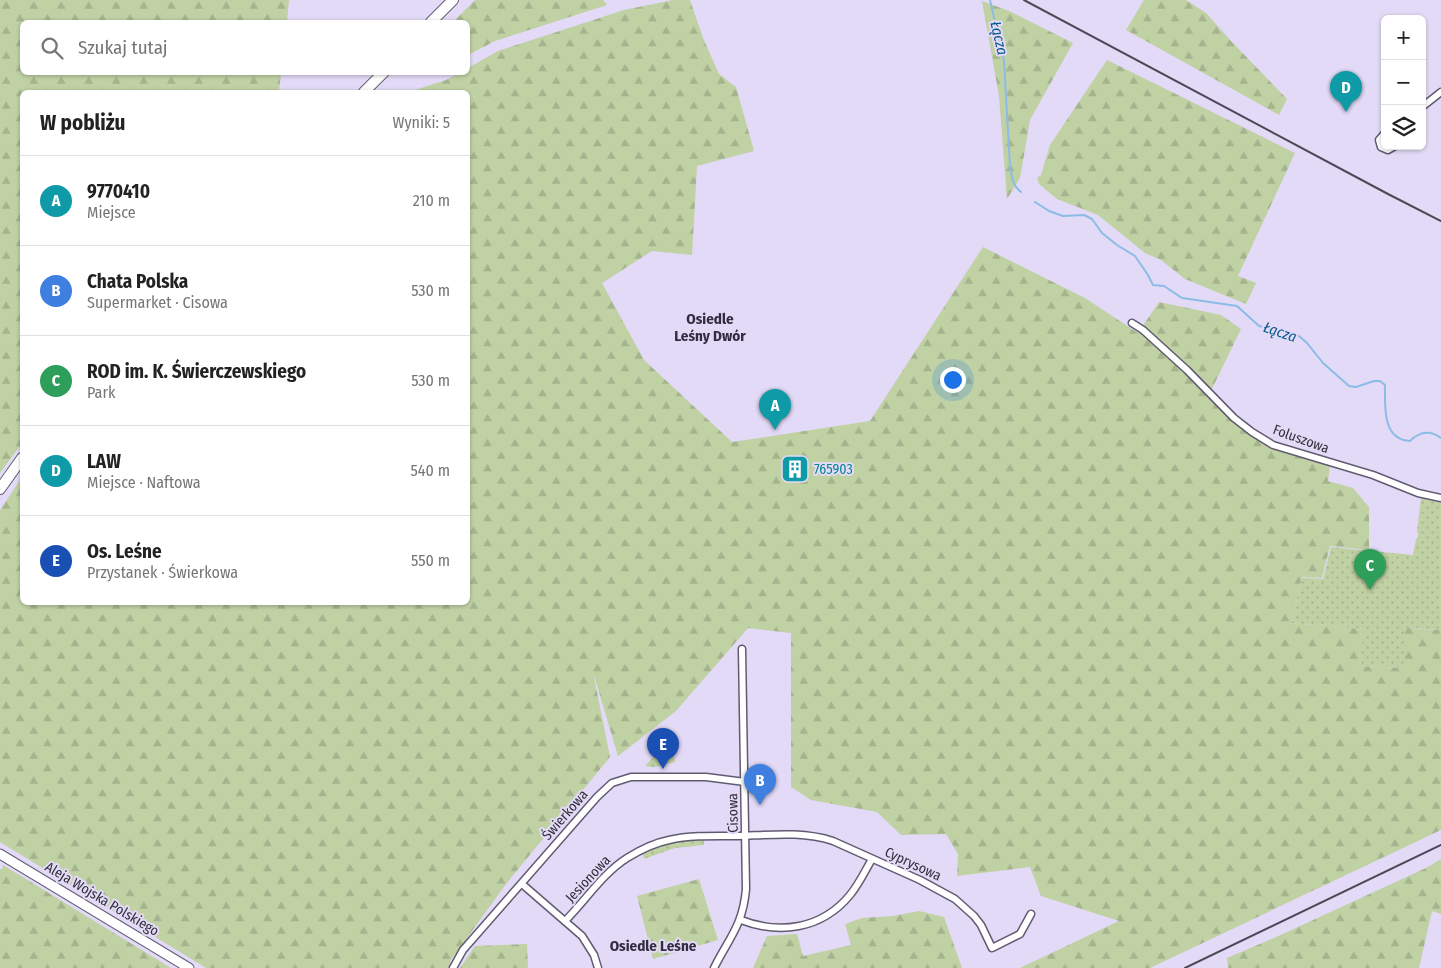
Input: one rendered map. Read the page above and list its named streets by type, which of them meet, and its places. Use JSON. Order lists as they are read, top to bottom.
{
  "streets": {
    "main road": ["Aleja Wojska Polskiego"],
    "street": [
      "Foluszowa",
      "Cisowa",
      "Świerkowa",
      "Cyprysowa",
      "Jesionowa"
    ]
  },
  "crossings": [
    ["Cisowa", "Świerkowa"],
    ["Cisowa", "Cyprysowa"],
    ["Cisowa", "Jesionowa"],
    ["Cyprysowa", "Jesionowa"]
  ],
  "districts": ["Osiedle Leśny Dwór", "Osiedle Leśne"],
  "water": ["Łącza"],
  "places": {
    "building": ["765903"]
  },
  "page": {
    "map_buttons": ["+", "−"],
    "search": "Szukaj tutaj",
    "pins": [
      "D",
      "A",
      "C",
      "E",
      "B"
    ],
    "heading": ["W pobliżu", "Wyniki: 5"],
    "list": [
      {
        "mark": "A",
        "name": "9770410",
        "note": "Miejsce",
        "value": "210 m"
      },
      {
        "mark": "B",
        "name": "Chata Polska",
        "note": "Supermarket · Cisowa",
        "value": "530 m"
      },
      {
        "mark": "C",
        "name": "ROD im. K. Świerczewskiego",
        "note": "Park",
        "value": "530 m"
      },
      {
        "mark": "D",
        "name": "LAW",
        "note": "Miejsce · Naftowa",
        "value": "540 m"
      },
      {
        "mark": "E",
        "name": "Os. Leśne",
        "note": "Przystanek · Świerkowa",
        "value": "550 m"
      }
    ]
  }
}
